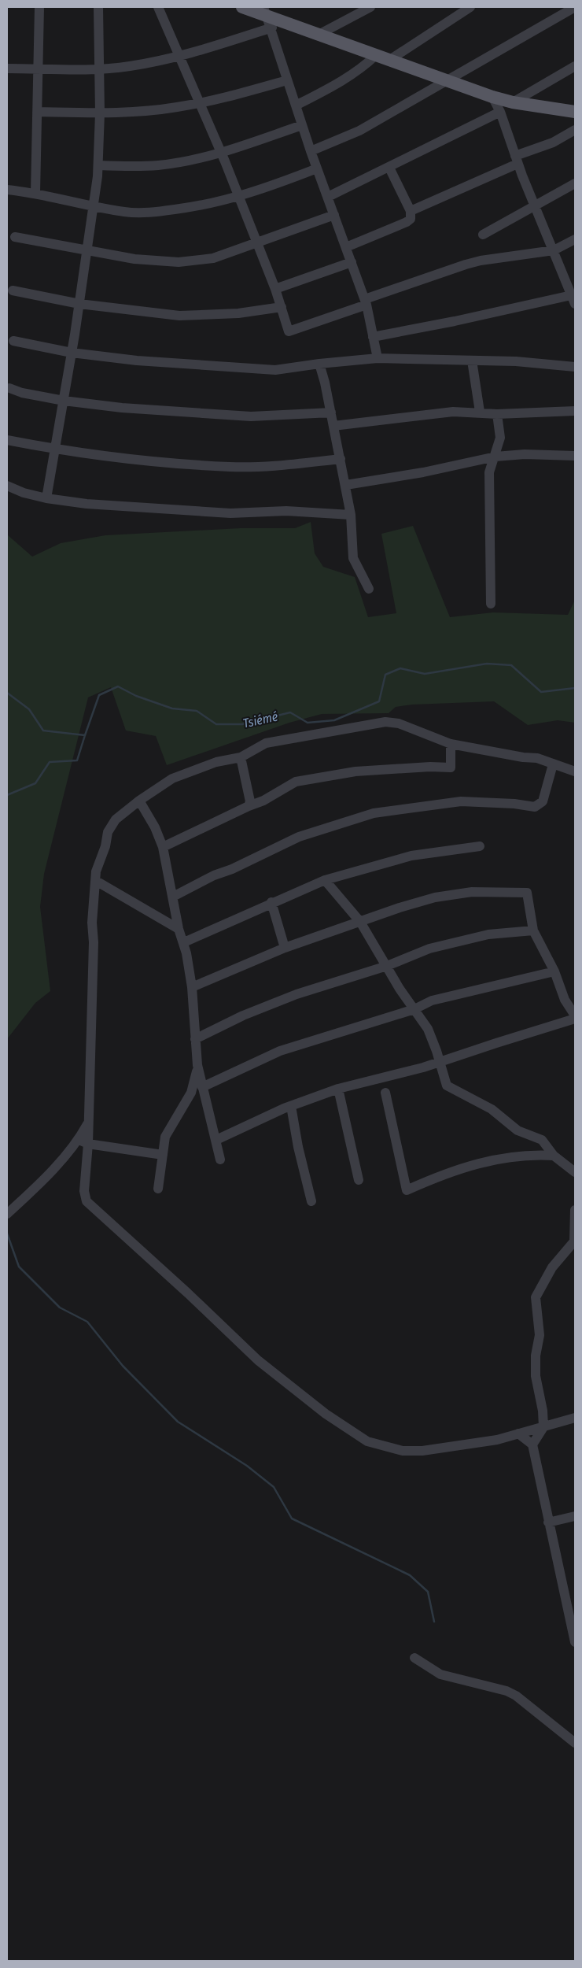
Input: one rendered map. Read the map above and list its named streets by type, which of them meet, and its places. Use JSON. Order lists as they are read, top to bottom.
{
  "water": ["Tsiémé"]
}
